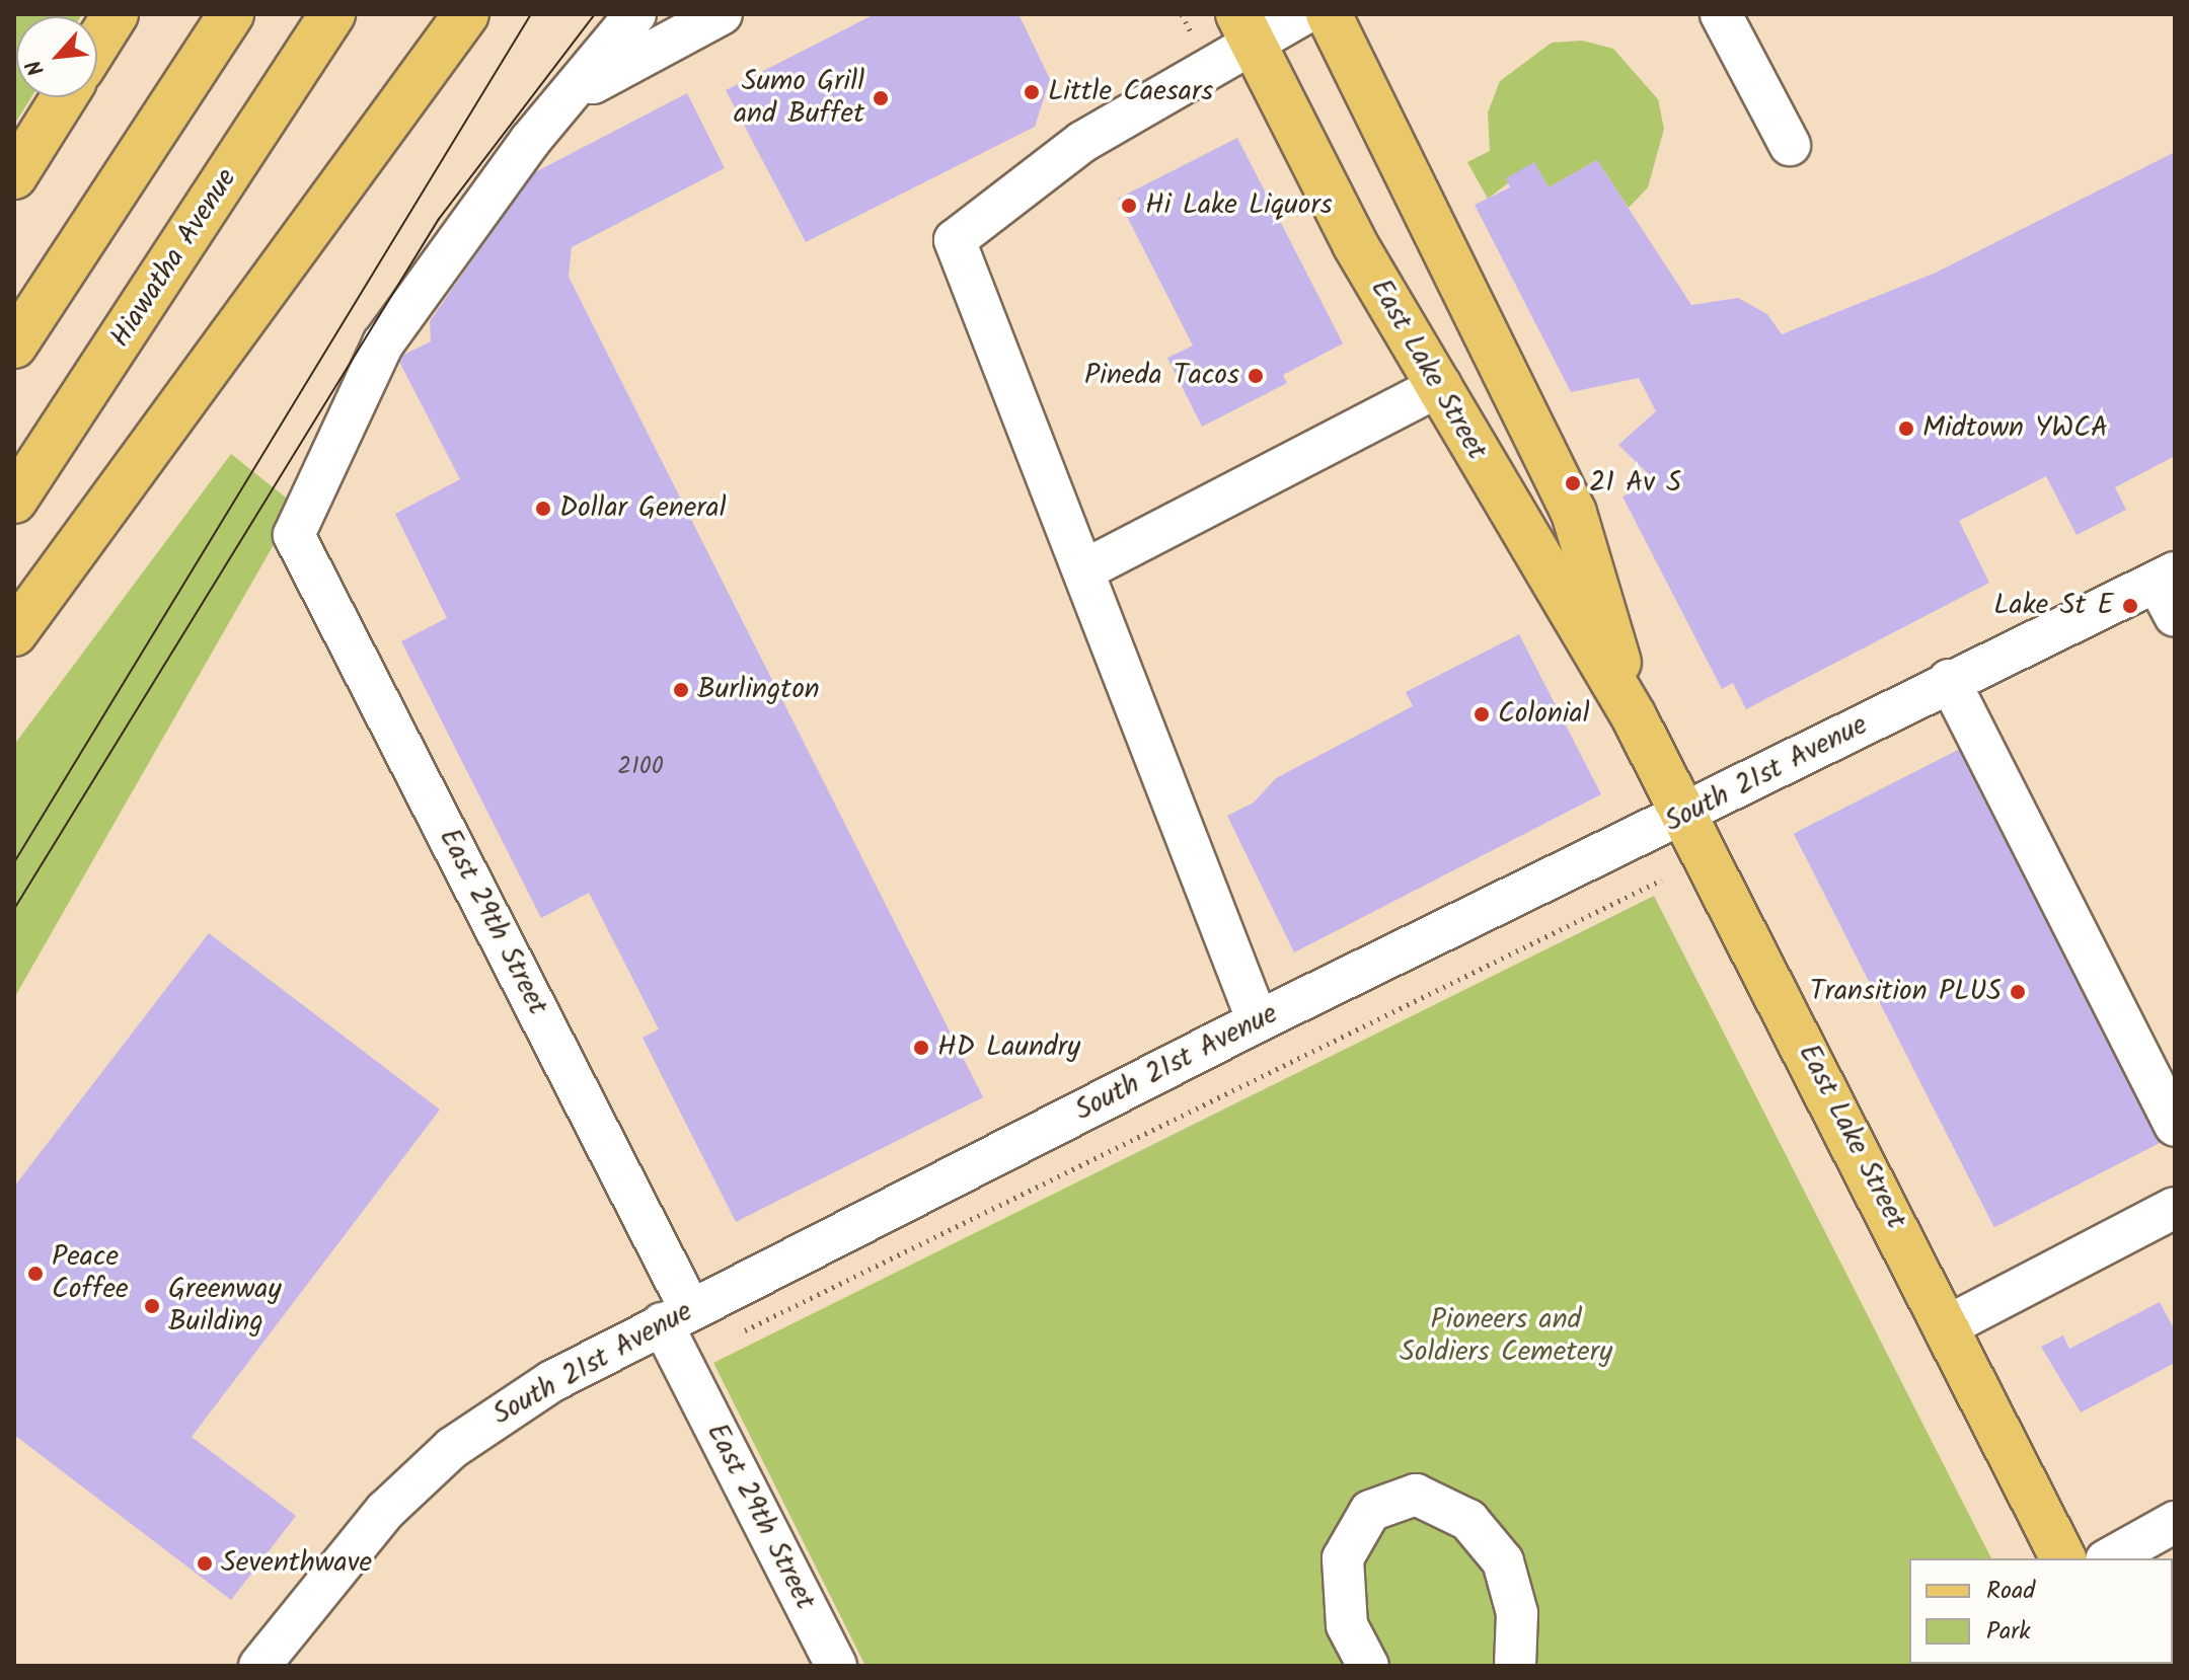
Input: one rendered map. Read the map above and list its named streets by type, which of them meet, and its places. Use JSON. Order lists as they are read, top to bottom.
{
  "streets": {
    "main road": ["Hiawatha Avenue", "East Lake Street"],
    "street": ["South 21st Avenue", "East 29th Street"]
  },
  "crossings": [
    ["East Lake Street", "South 21st Avenue"],
    ["South 21st Avenue", "East 29th Street"]
  ],
  "parks": ["Pioneers and Soldiers Cemetery"],
  "places": [
    "Little Caesars",
    "Sumo Grill and Buffet",
    "Hi Lake Liquors",
    "Pineda Tacos",
    "Midtown YWCA",
    "21 Av S",
    "Dollar General",
    "Lake St E",
    "Burlington",
    "Colonial",
    "Transition PLUS",
    "HD Laundry",
    "Peace Coffee",
    "Greenway Building",
    "Seventhwave"
  ],
  "house_numbers": ["2100"],
  "legend": ["Road", "Park"],
  "north": "bottom left"
}
